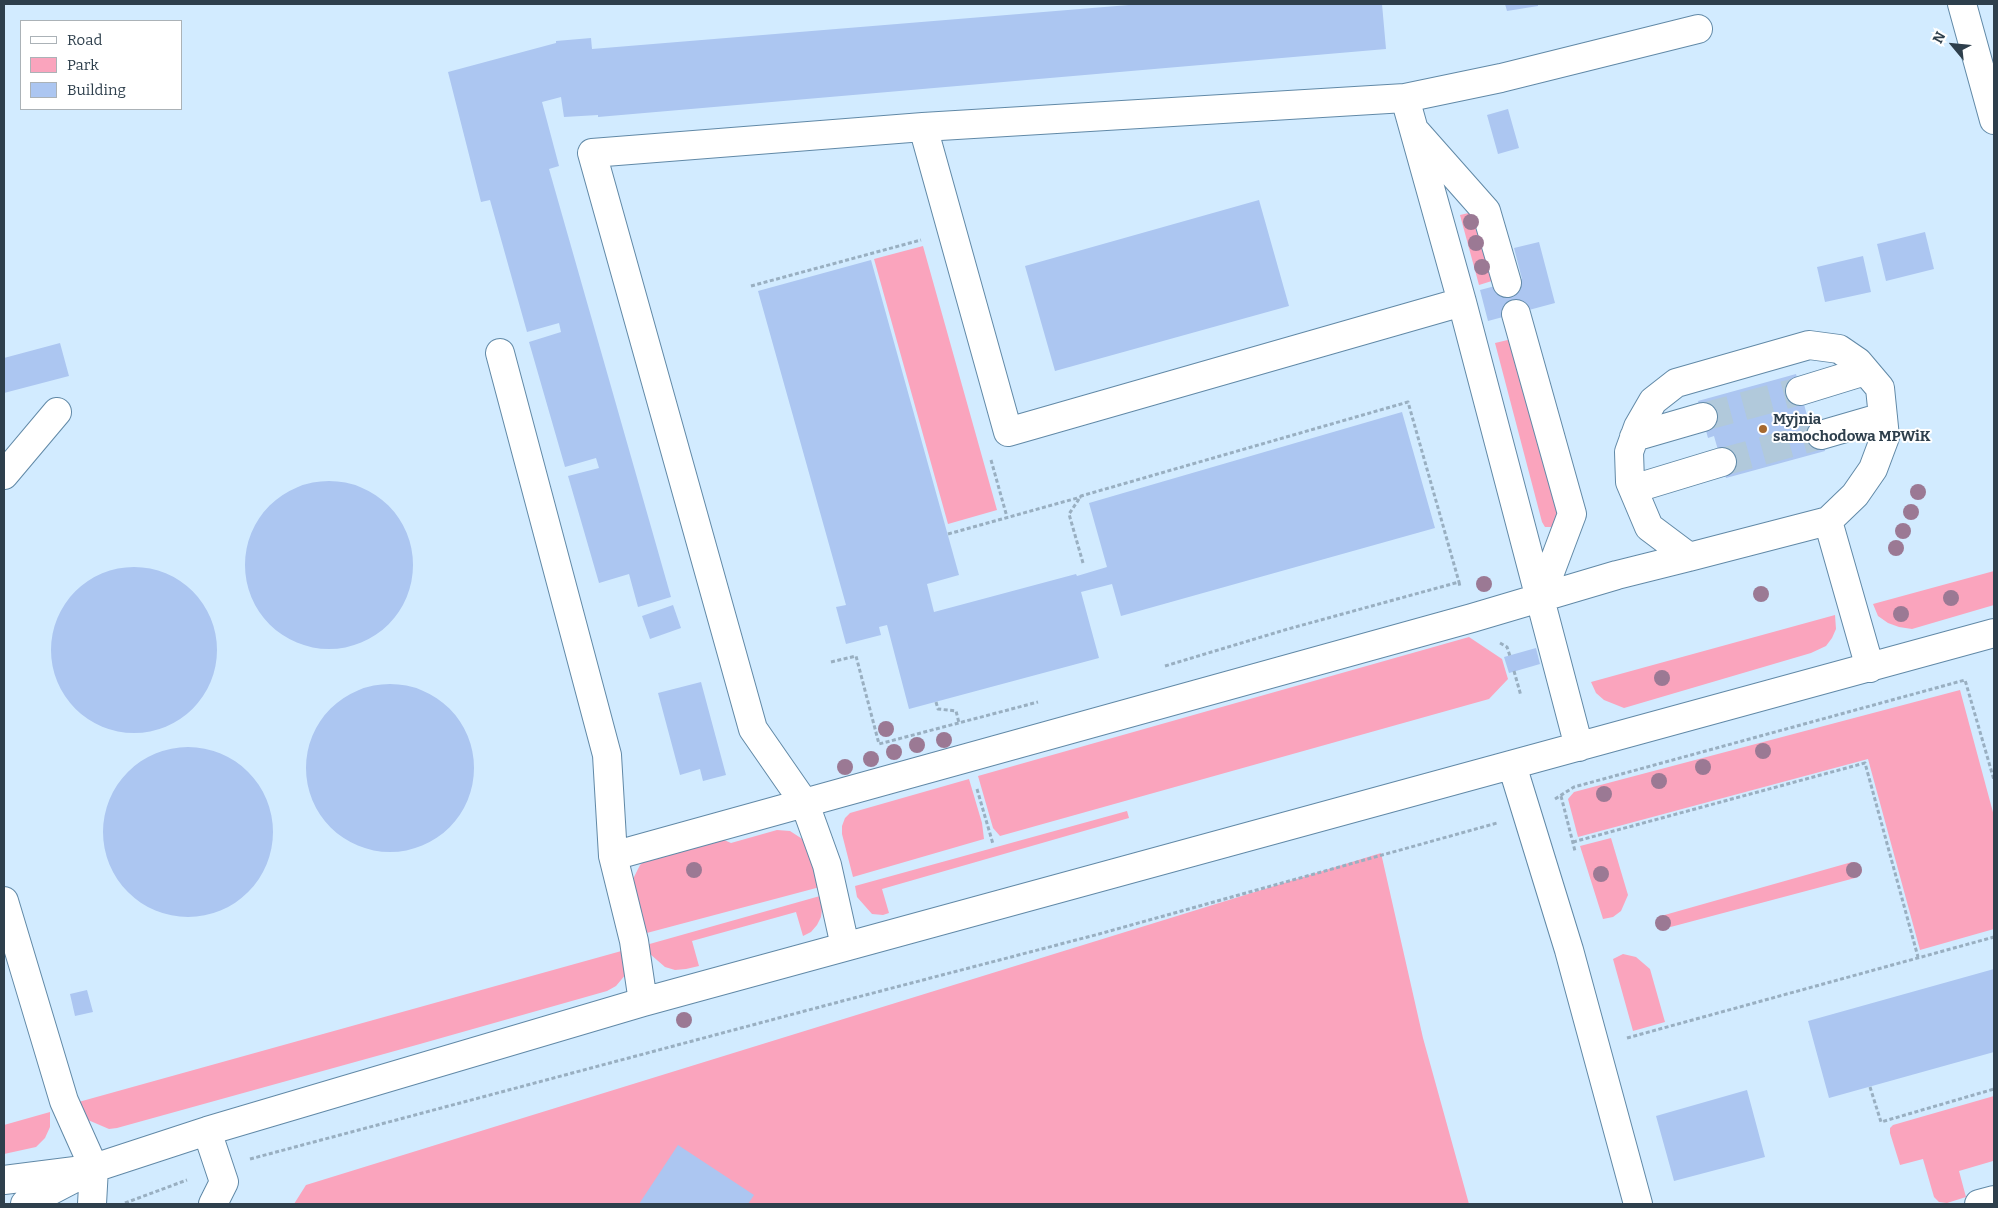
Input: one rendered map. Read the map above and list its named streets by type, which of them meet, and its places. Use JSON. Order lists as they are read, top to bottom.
{
  "places": ["Myjnia samochodowa MPWiK"],
  "legend": ["Road", "Park", "Building"],
  "north": "top left"
}
